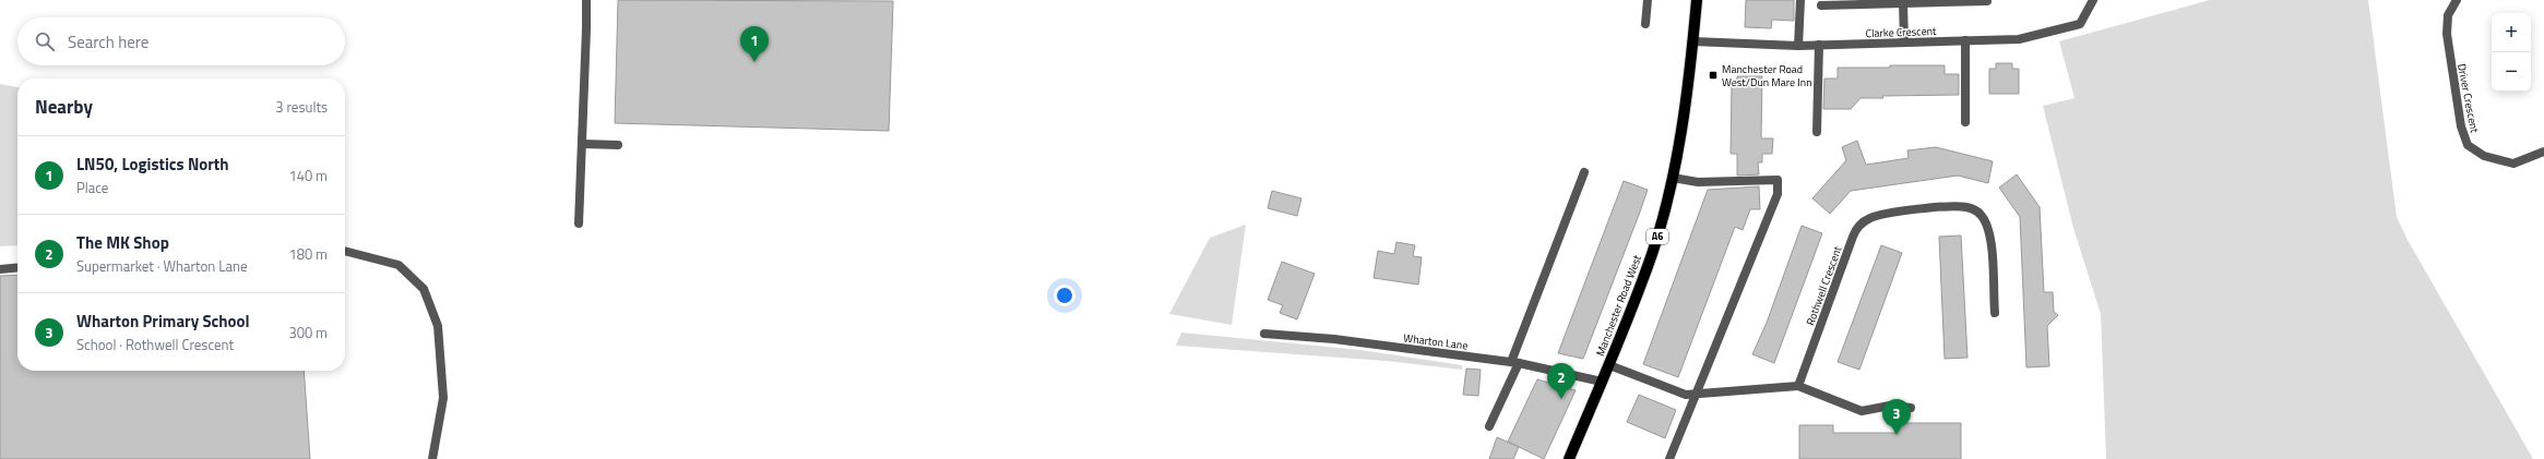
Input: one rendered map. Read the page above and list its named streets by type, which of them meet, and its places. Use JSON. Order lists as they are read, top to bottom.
{
  "streets": {
    "main road": ["A6", "Manchester Road West"],
    "street": [
      "Clarke Crescent",
      "Driver Crescent",
      "Rothwell Crescent",
      "Wharton Lane"
    ]
  },
  "crossings": [
    ["Clarke Crescent", "Manchester Road West"],
    ["Manchester Road West", "Wharton Lane"]
  ],
  "places": {
    "transit": ["Manchester Road West/Dun Mare Inn"]
  },
  "page": {
    "map_buttons": ["+", "−"],
    "search": "Search here",
    "pins": ["1", "2", "3"],
    "heading": ["Nearby", "3 results"],
    "list": [
      {
        "mark": "1",
        "name": "LN50, Logistics North",
        "note": "Place",
        "value": "140 m"
      },
      {
        "mark": "2",
        "name": "The MK Shop",
        "note": "Supermarket · Wharton Lane",
        "value": "180 m"
      },
      {
        "mark": "3",
        "name": "Wharton Primary School",
        "note": "School · Rothwell Crescent",
        "value": "300 m"
      }
    ]
  }
}
